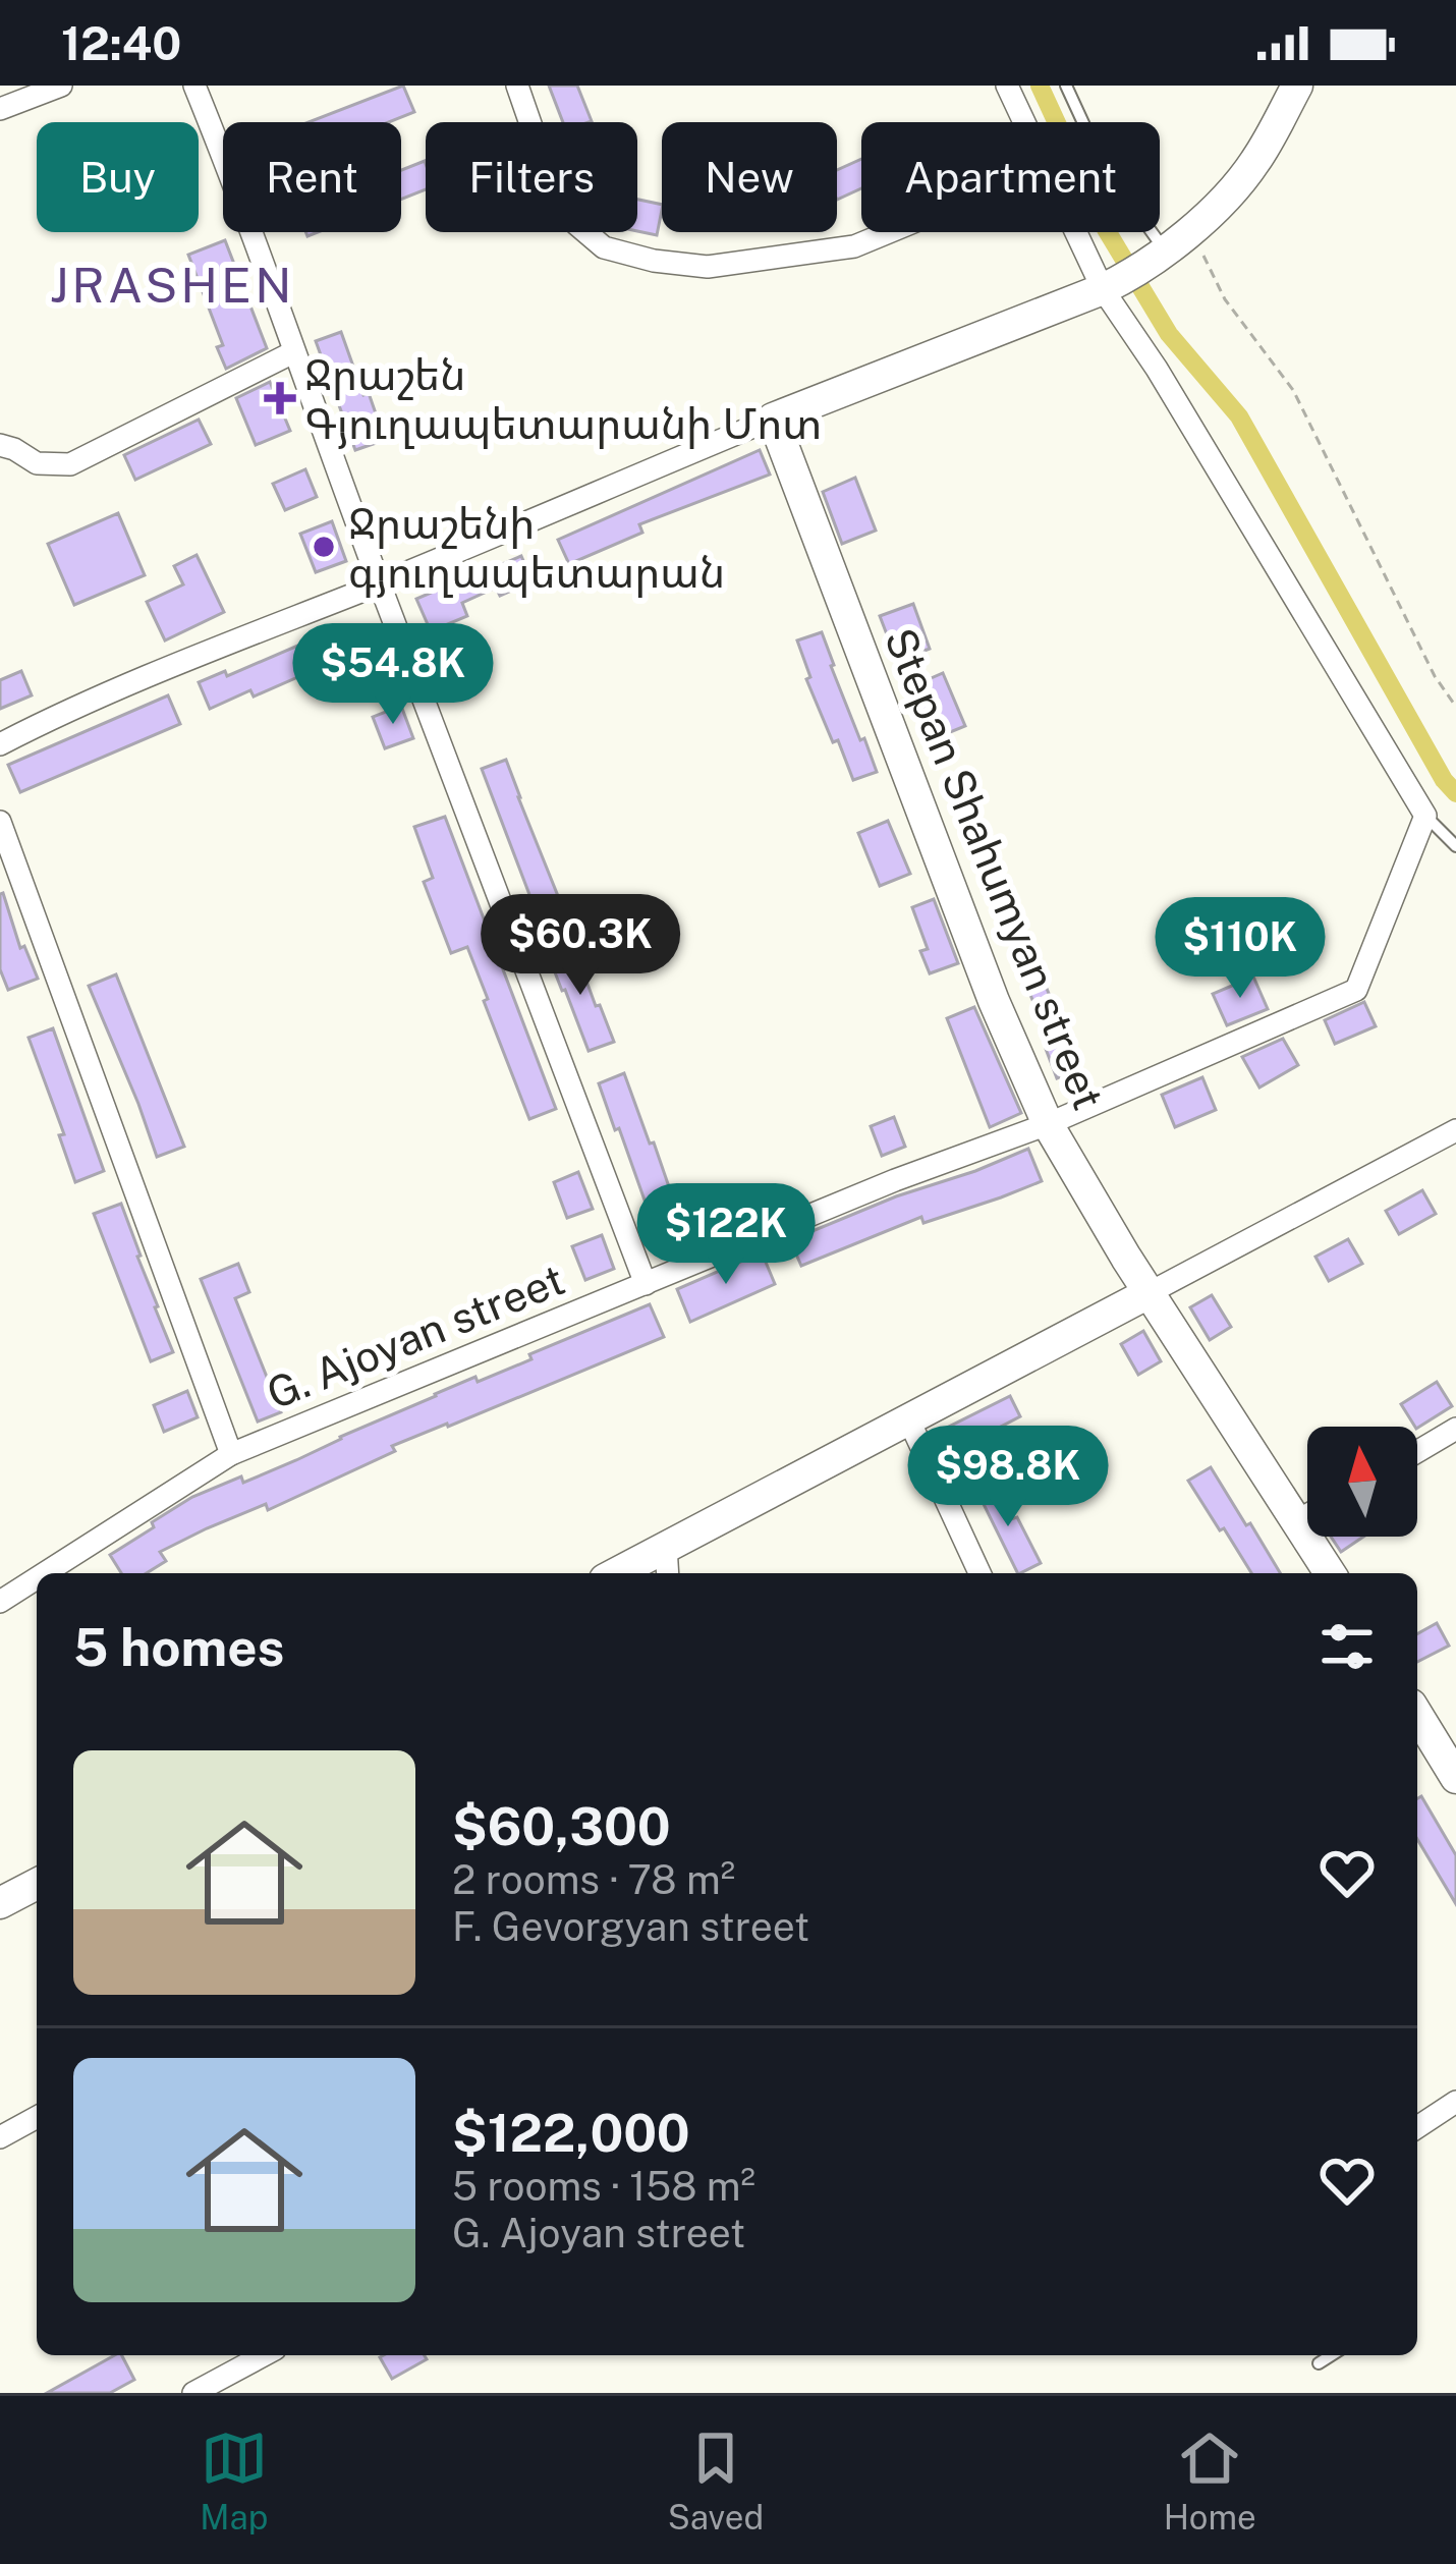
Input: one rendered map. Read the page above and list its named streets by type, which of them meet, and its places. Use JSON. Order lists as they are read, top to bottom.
{
  "streets": {
    "main road": ["Stepan Shahumyan street"],
    "street": ["G. Ajoyan street"]
  },
  "crossings": [
    ["Stepan Shahumyan street", "G. Ajoyan street"]
  ],
  "districts": ["JRASHEN"],
  "places": {
    "health": ["Ջրաշեն Գյուղապետարանի Մոտ"],
    "other": ["Ջրաշենի գյուղապետարան"]
  },
  "north": "top",
  "page": {
    "status": "12:40",
    "chip": [
      "Buy",
      "Rent",
      "Filters",
      "New",
      "Apartment"
    ],
    "price": [
      "$54.8K",
      "$60.3K",
      "$110K",
      "$122K",
      "$98.8K"
    ],
    "heading": "5 homes",
    "list": [
      {
        "name": "$60,300",
        "note": "2 rooms · 78 m² · F. Gevorgyan street"
      },
      {
        "name": "$122,000",
        "note": "5 rooms · 158 m² · G. Ajoyan street"
      }
    ],
    "tabs": ["Map", "Saved", "Home"]
  }
}
